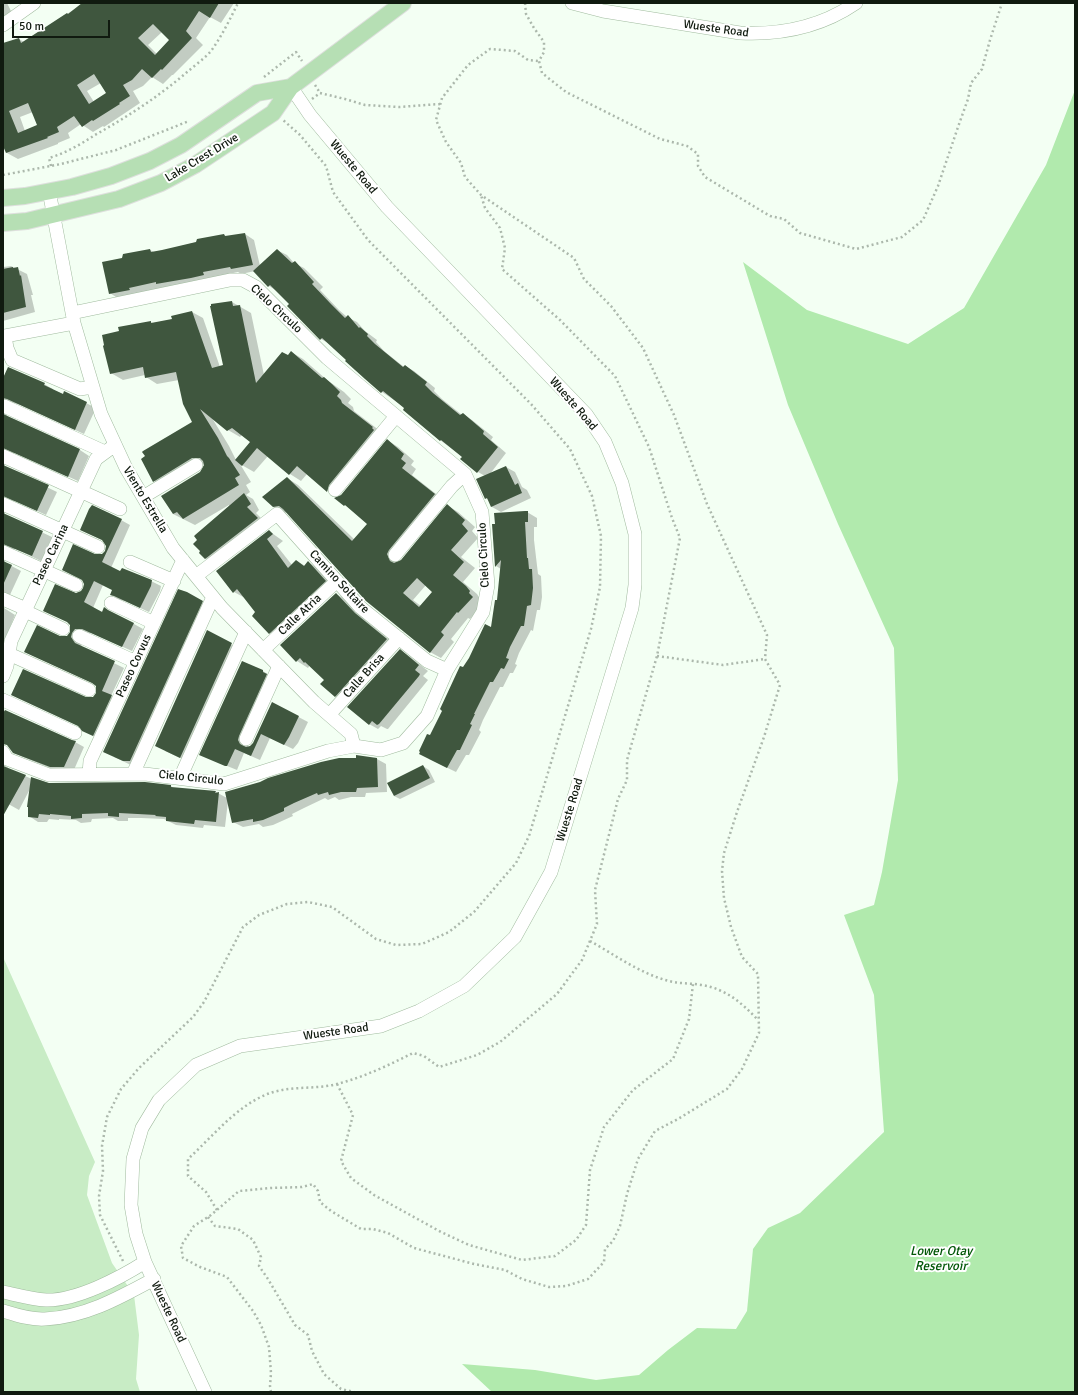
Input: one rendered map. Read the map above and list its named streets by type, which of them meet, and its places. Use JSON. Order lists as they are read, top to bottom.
{
  "streets": {
    "main road": ["Lake Crest Drive"],
    "street": [
      "Wueste Road",
      "Cielo Circulo",
      "Viento Estrella",
      "Paseo Carina",
      "Camino Soltaire",
      "Calle Atria",
      "Paseo Corvus",
      "Calle Brisa"
    ]
  },
  "crossings": [
    ["Wueste Road", "Lake Crest Drive"],
    ["Lake Crest Drive", "Viento Estrella"],
    ["Cielo Circulo", "Viento Estrella"],
    ["Cielo Circulo", "Camino Soltaire"],
    ["Cielo Circulo", "Paseo Corvus"],
    ["Viento Estrella", "Paseo Carina"],
    ["Viento Estrella", "Camino Soltaire"],
    ["Viento Estrella", "Calle Atria"],
    ["Viento Estrella", "Paseo Corvus"],
    ["Viento Estrella", "Calle Brisa"],
    ["Camino Soltaire", "Calle Atria"],
    ["Camino Soltaire", "Calle Brisa"]
  ],
  "water": ["Lower Otay Reservoir"],
  "scale_bar": "50 m"
}
